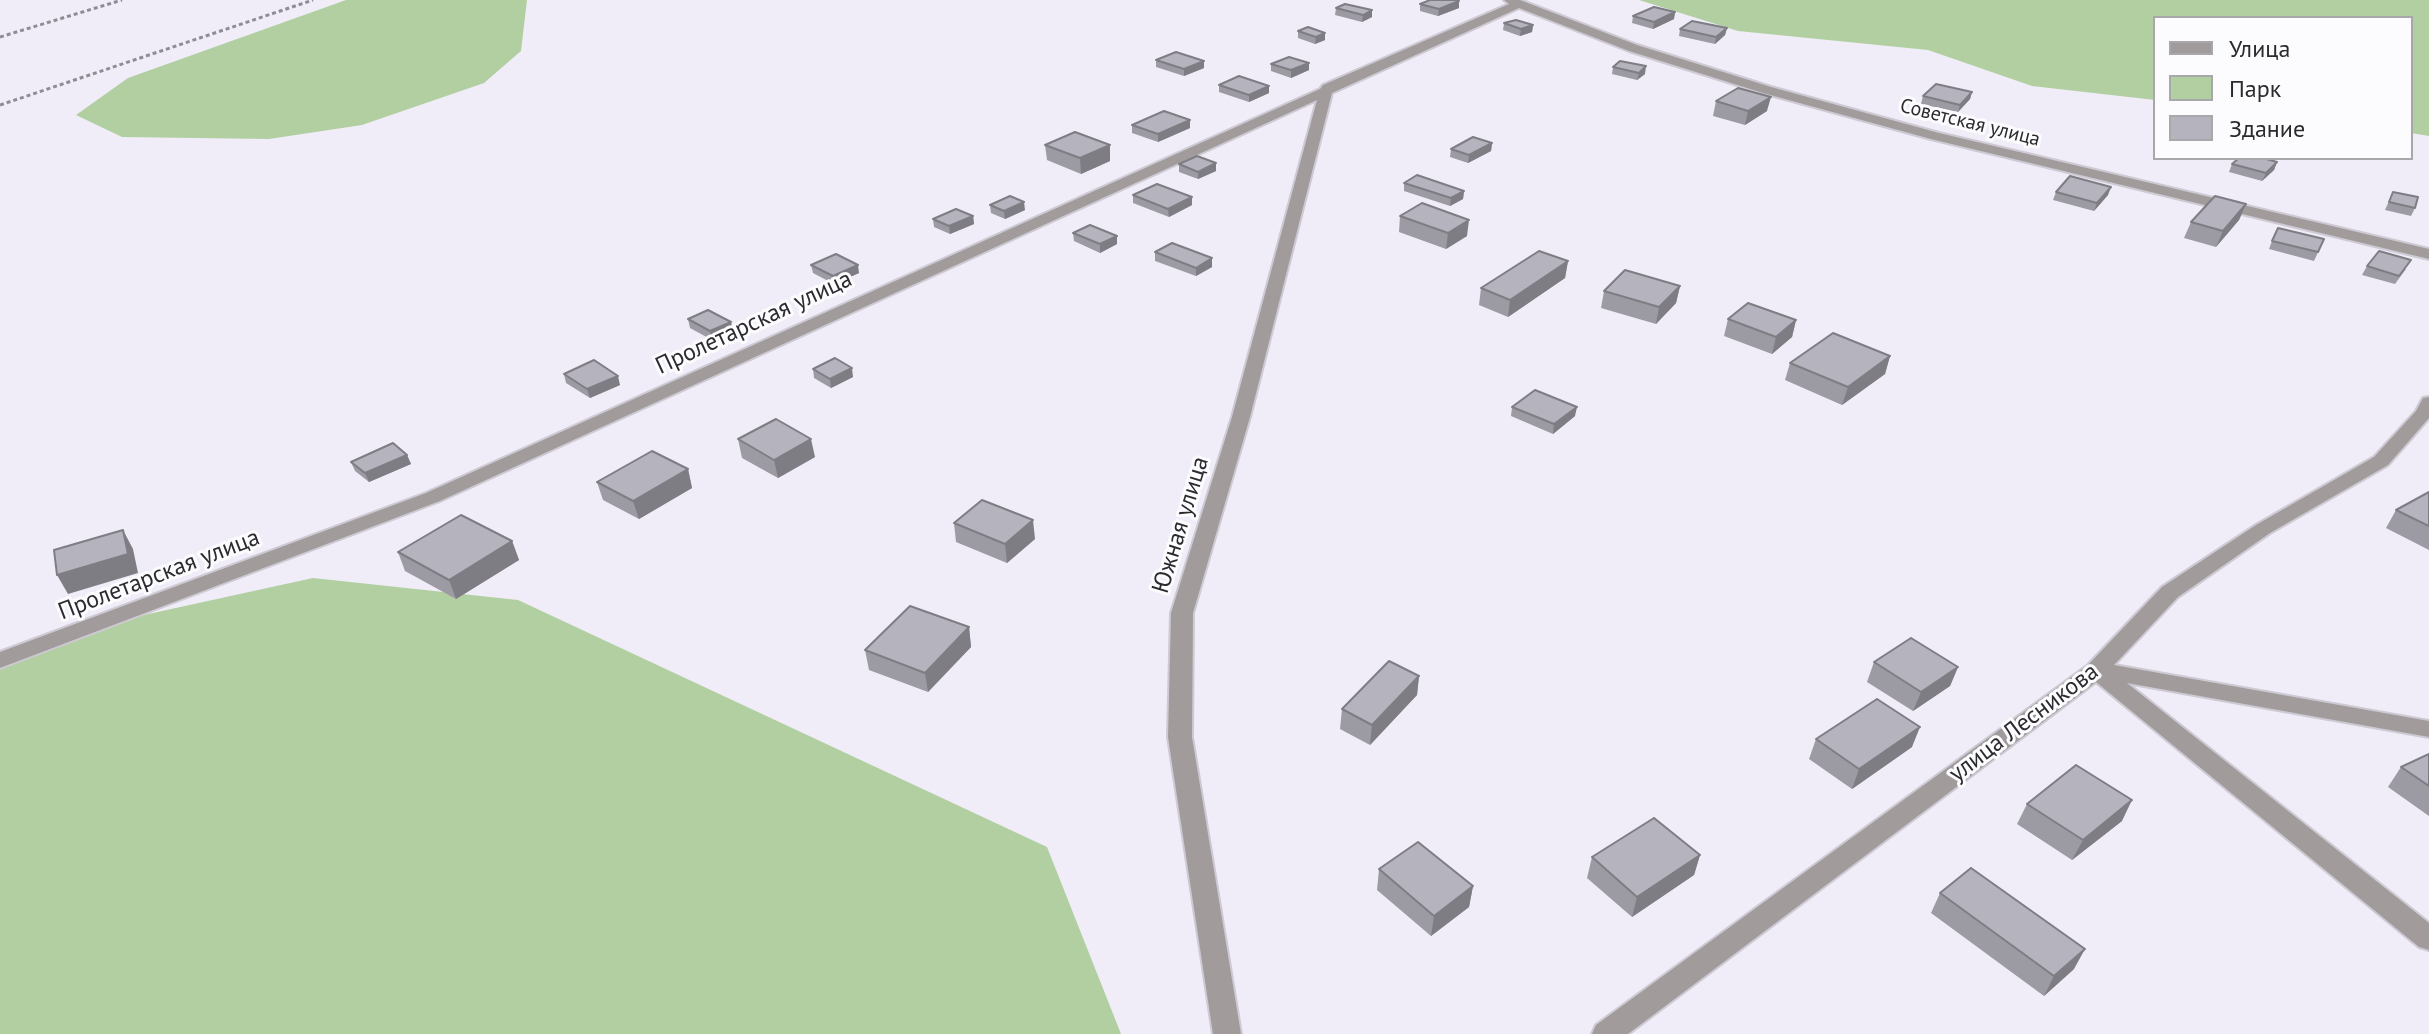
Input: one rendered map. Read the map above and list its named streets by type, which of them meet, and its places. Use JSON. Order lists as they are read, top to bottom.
{
  "streets": {
    "street": [
      "Советская улица",
      "Пролетарская улица",
      "Южная улица",
      "улица Лесникова"
    ]
  },
  "crossings": [
    ["Советская улица", "Пролетарская улица"],
    ["Пролетарская улица", "Южная улица"]
  ],
  "legend": ["Улица", "Парк", "Здание"]
}
